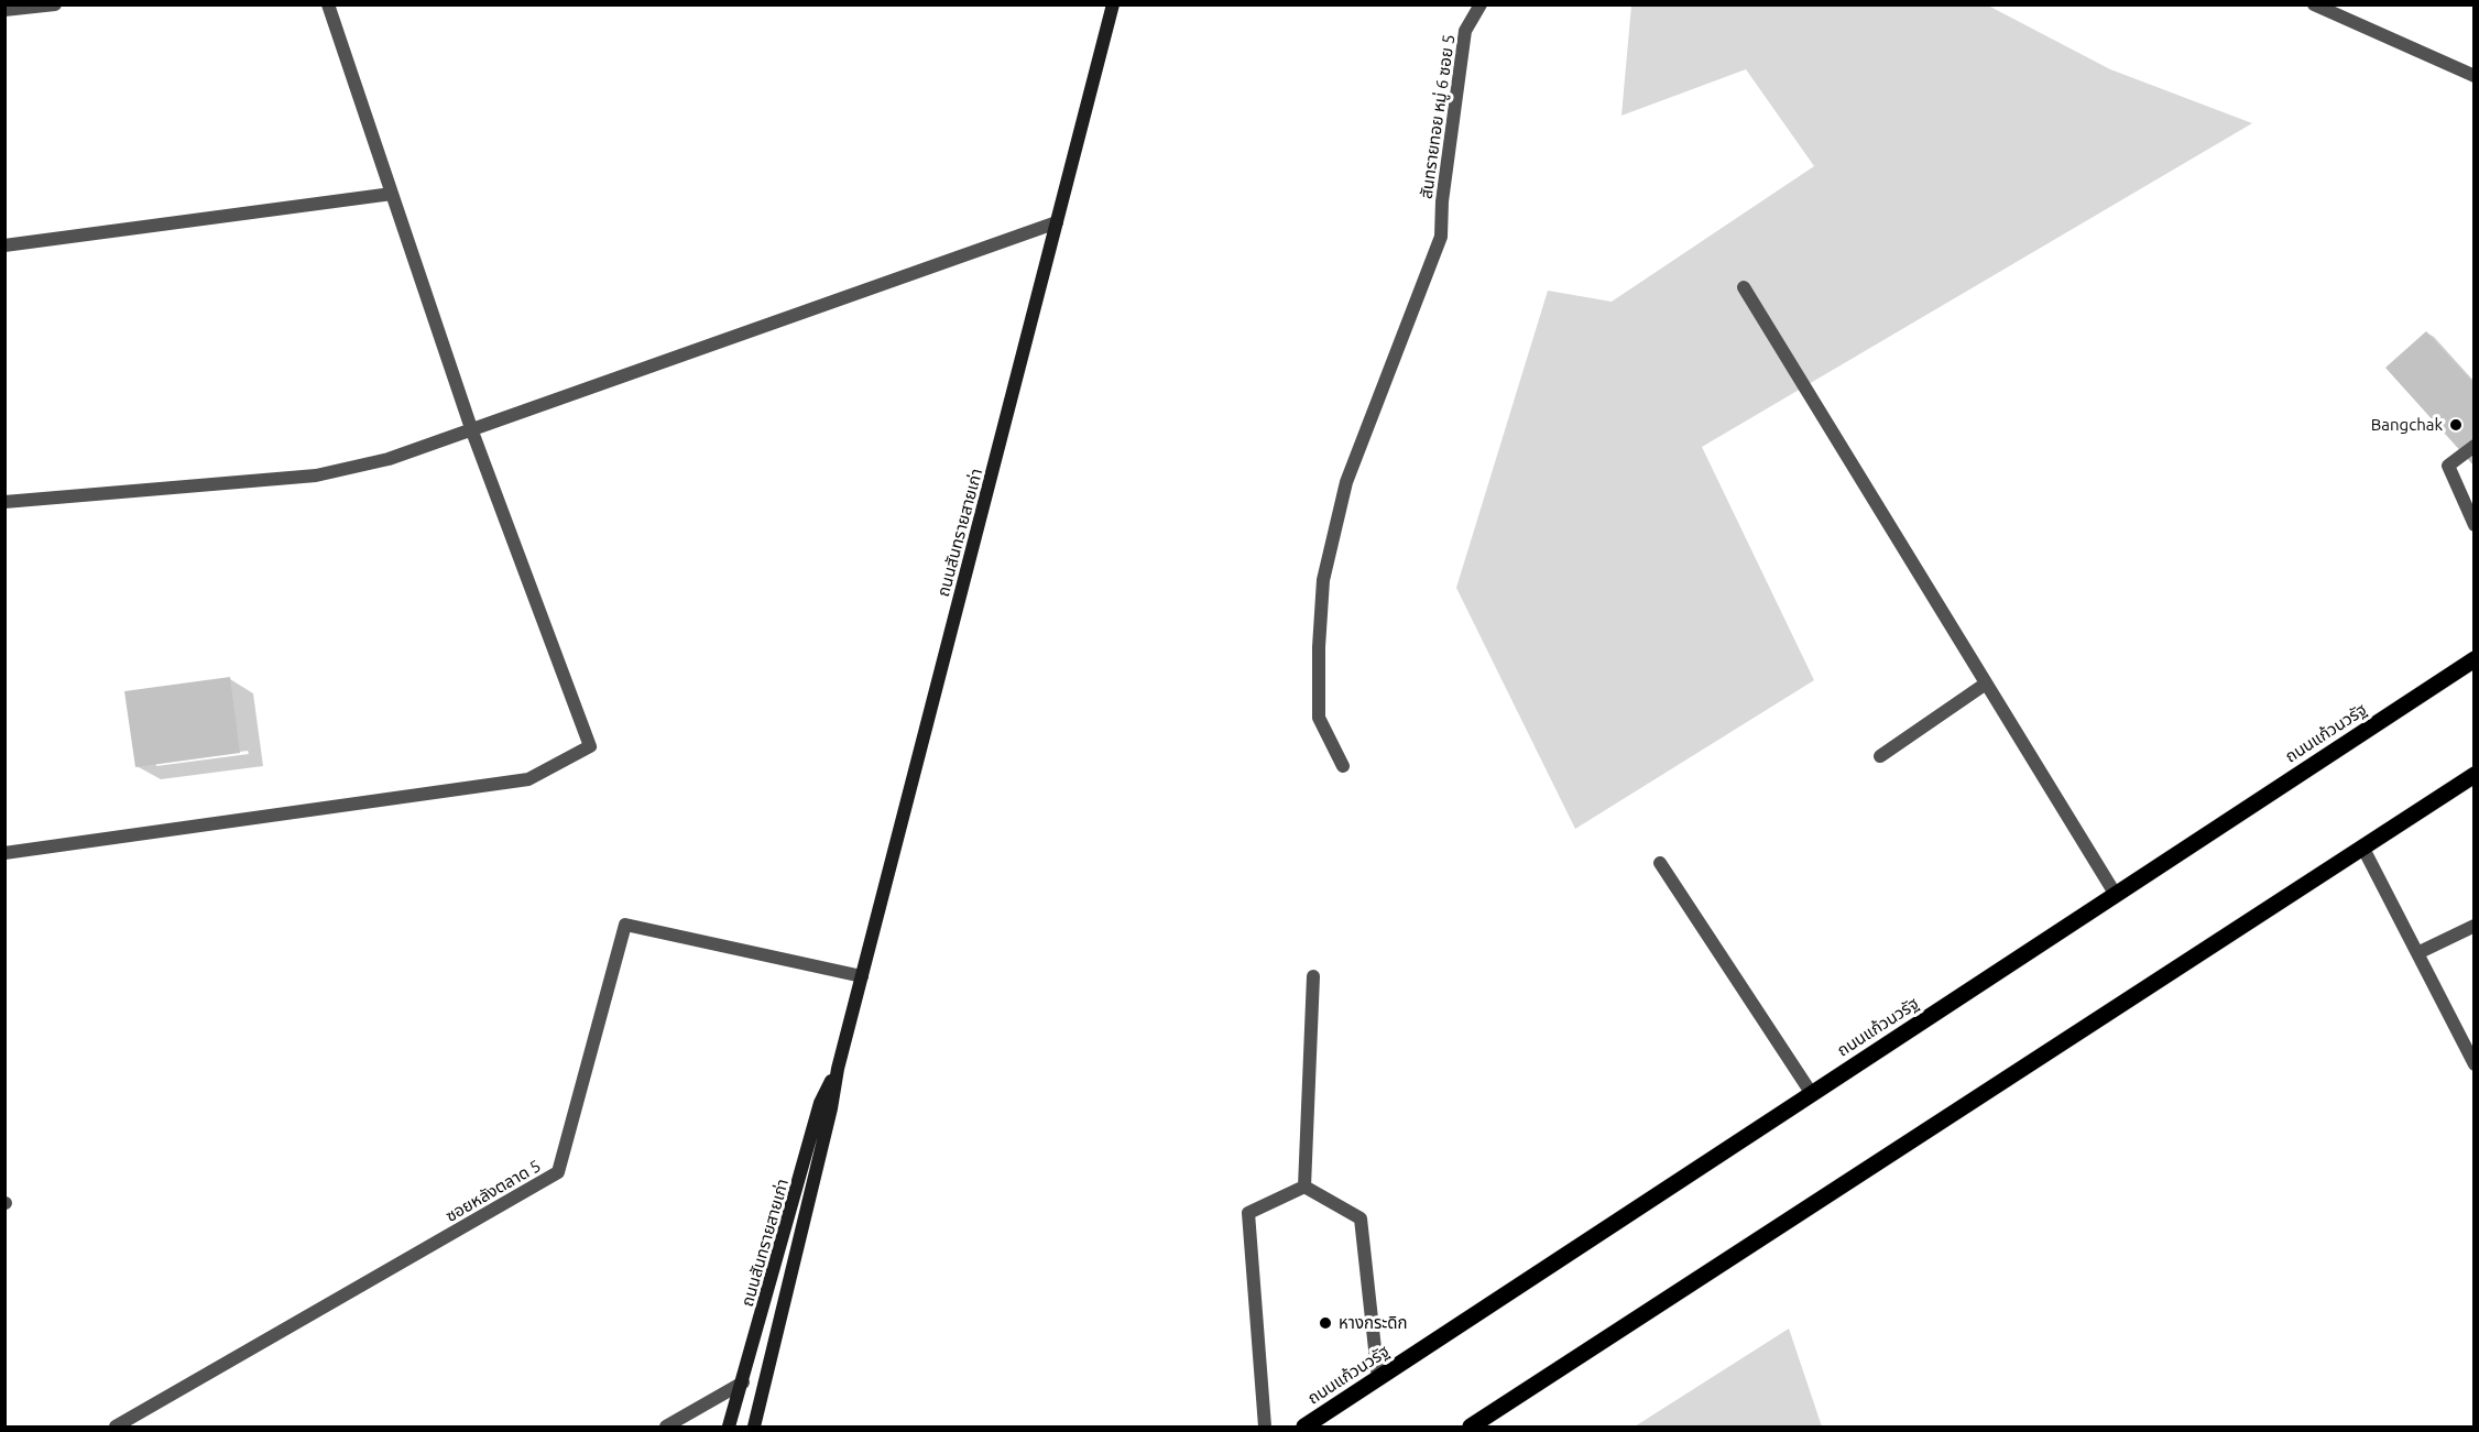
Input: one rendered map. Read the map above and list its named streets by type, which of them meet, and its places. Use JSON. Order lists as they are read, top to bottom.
{
  "streets": {
    "main road": ["ถนนสันทรายสายเก่า", "ถนนแก้วนวรัฐ"],
    "street": ["สันทรายทอย หมู่ 6 ซอย 5", "ซอยหลังตลาด 5"]
  },
  "crossings": [
    ["ถนนสันทรายสายเก่า", "ซอยหลังตลาด 5"]
  ],
  "places": ["Bangchak", "หางกระดิก"]
}
